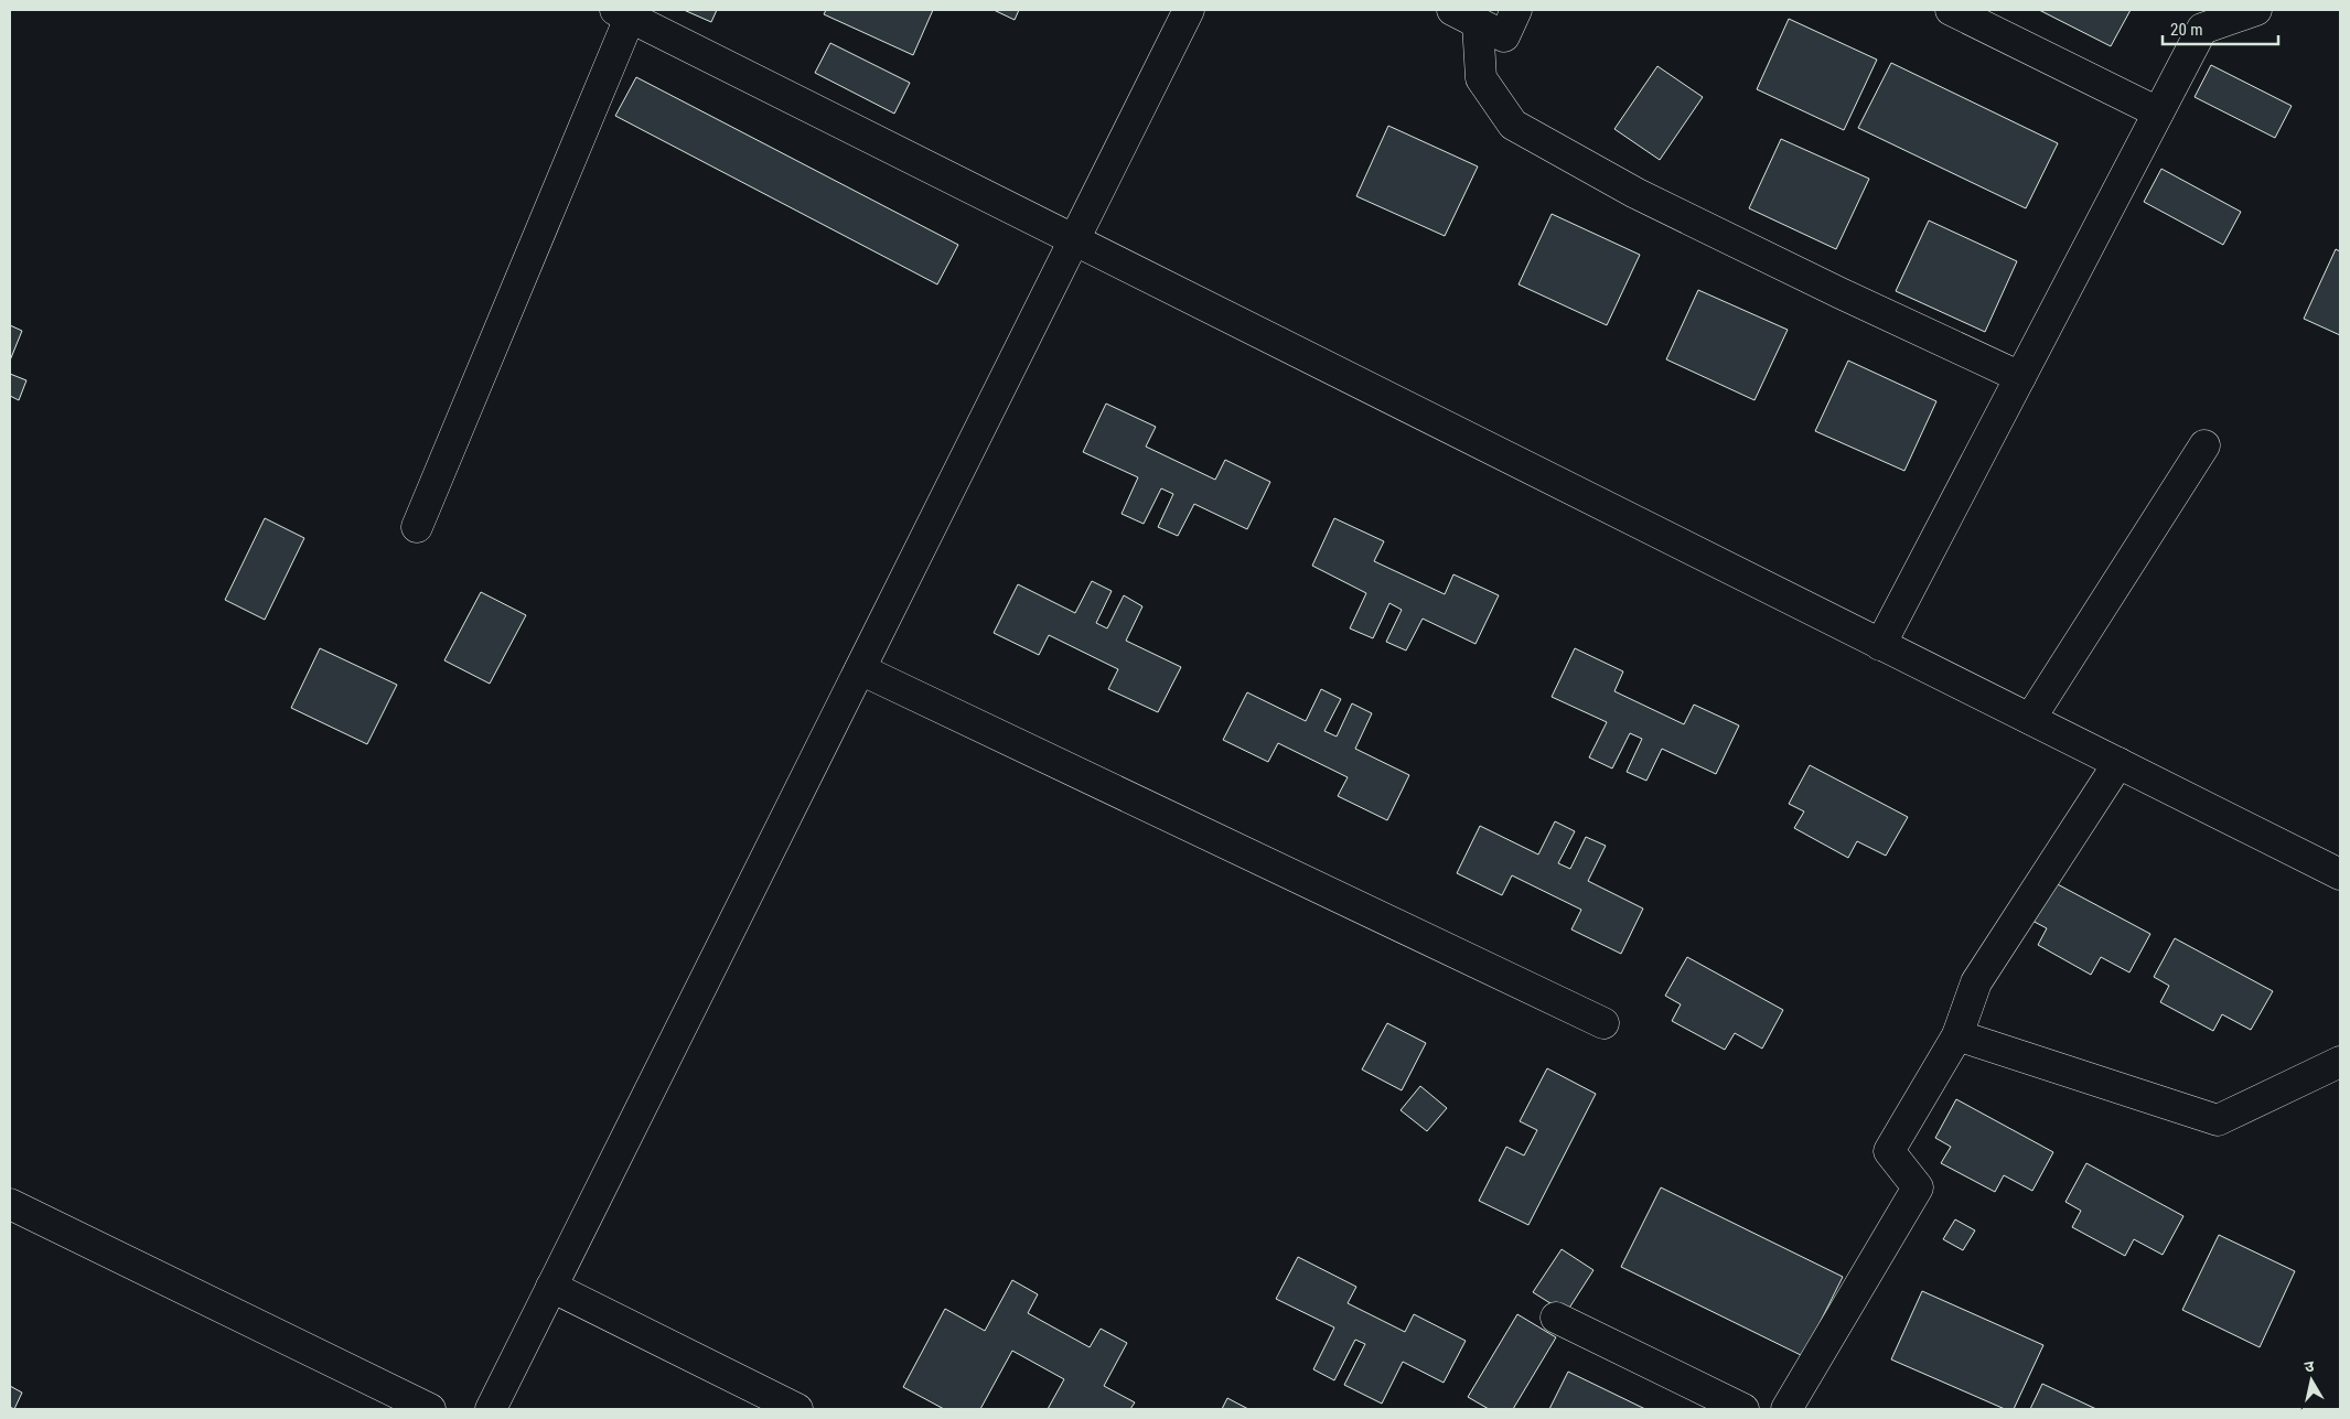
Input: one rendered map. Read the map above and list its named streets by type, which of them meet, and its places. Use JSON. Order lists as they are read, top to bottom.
{
  "scale_bar": "20 m",
  "north": "top"
}
